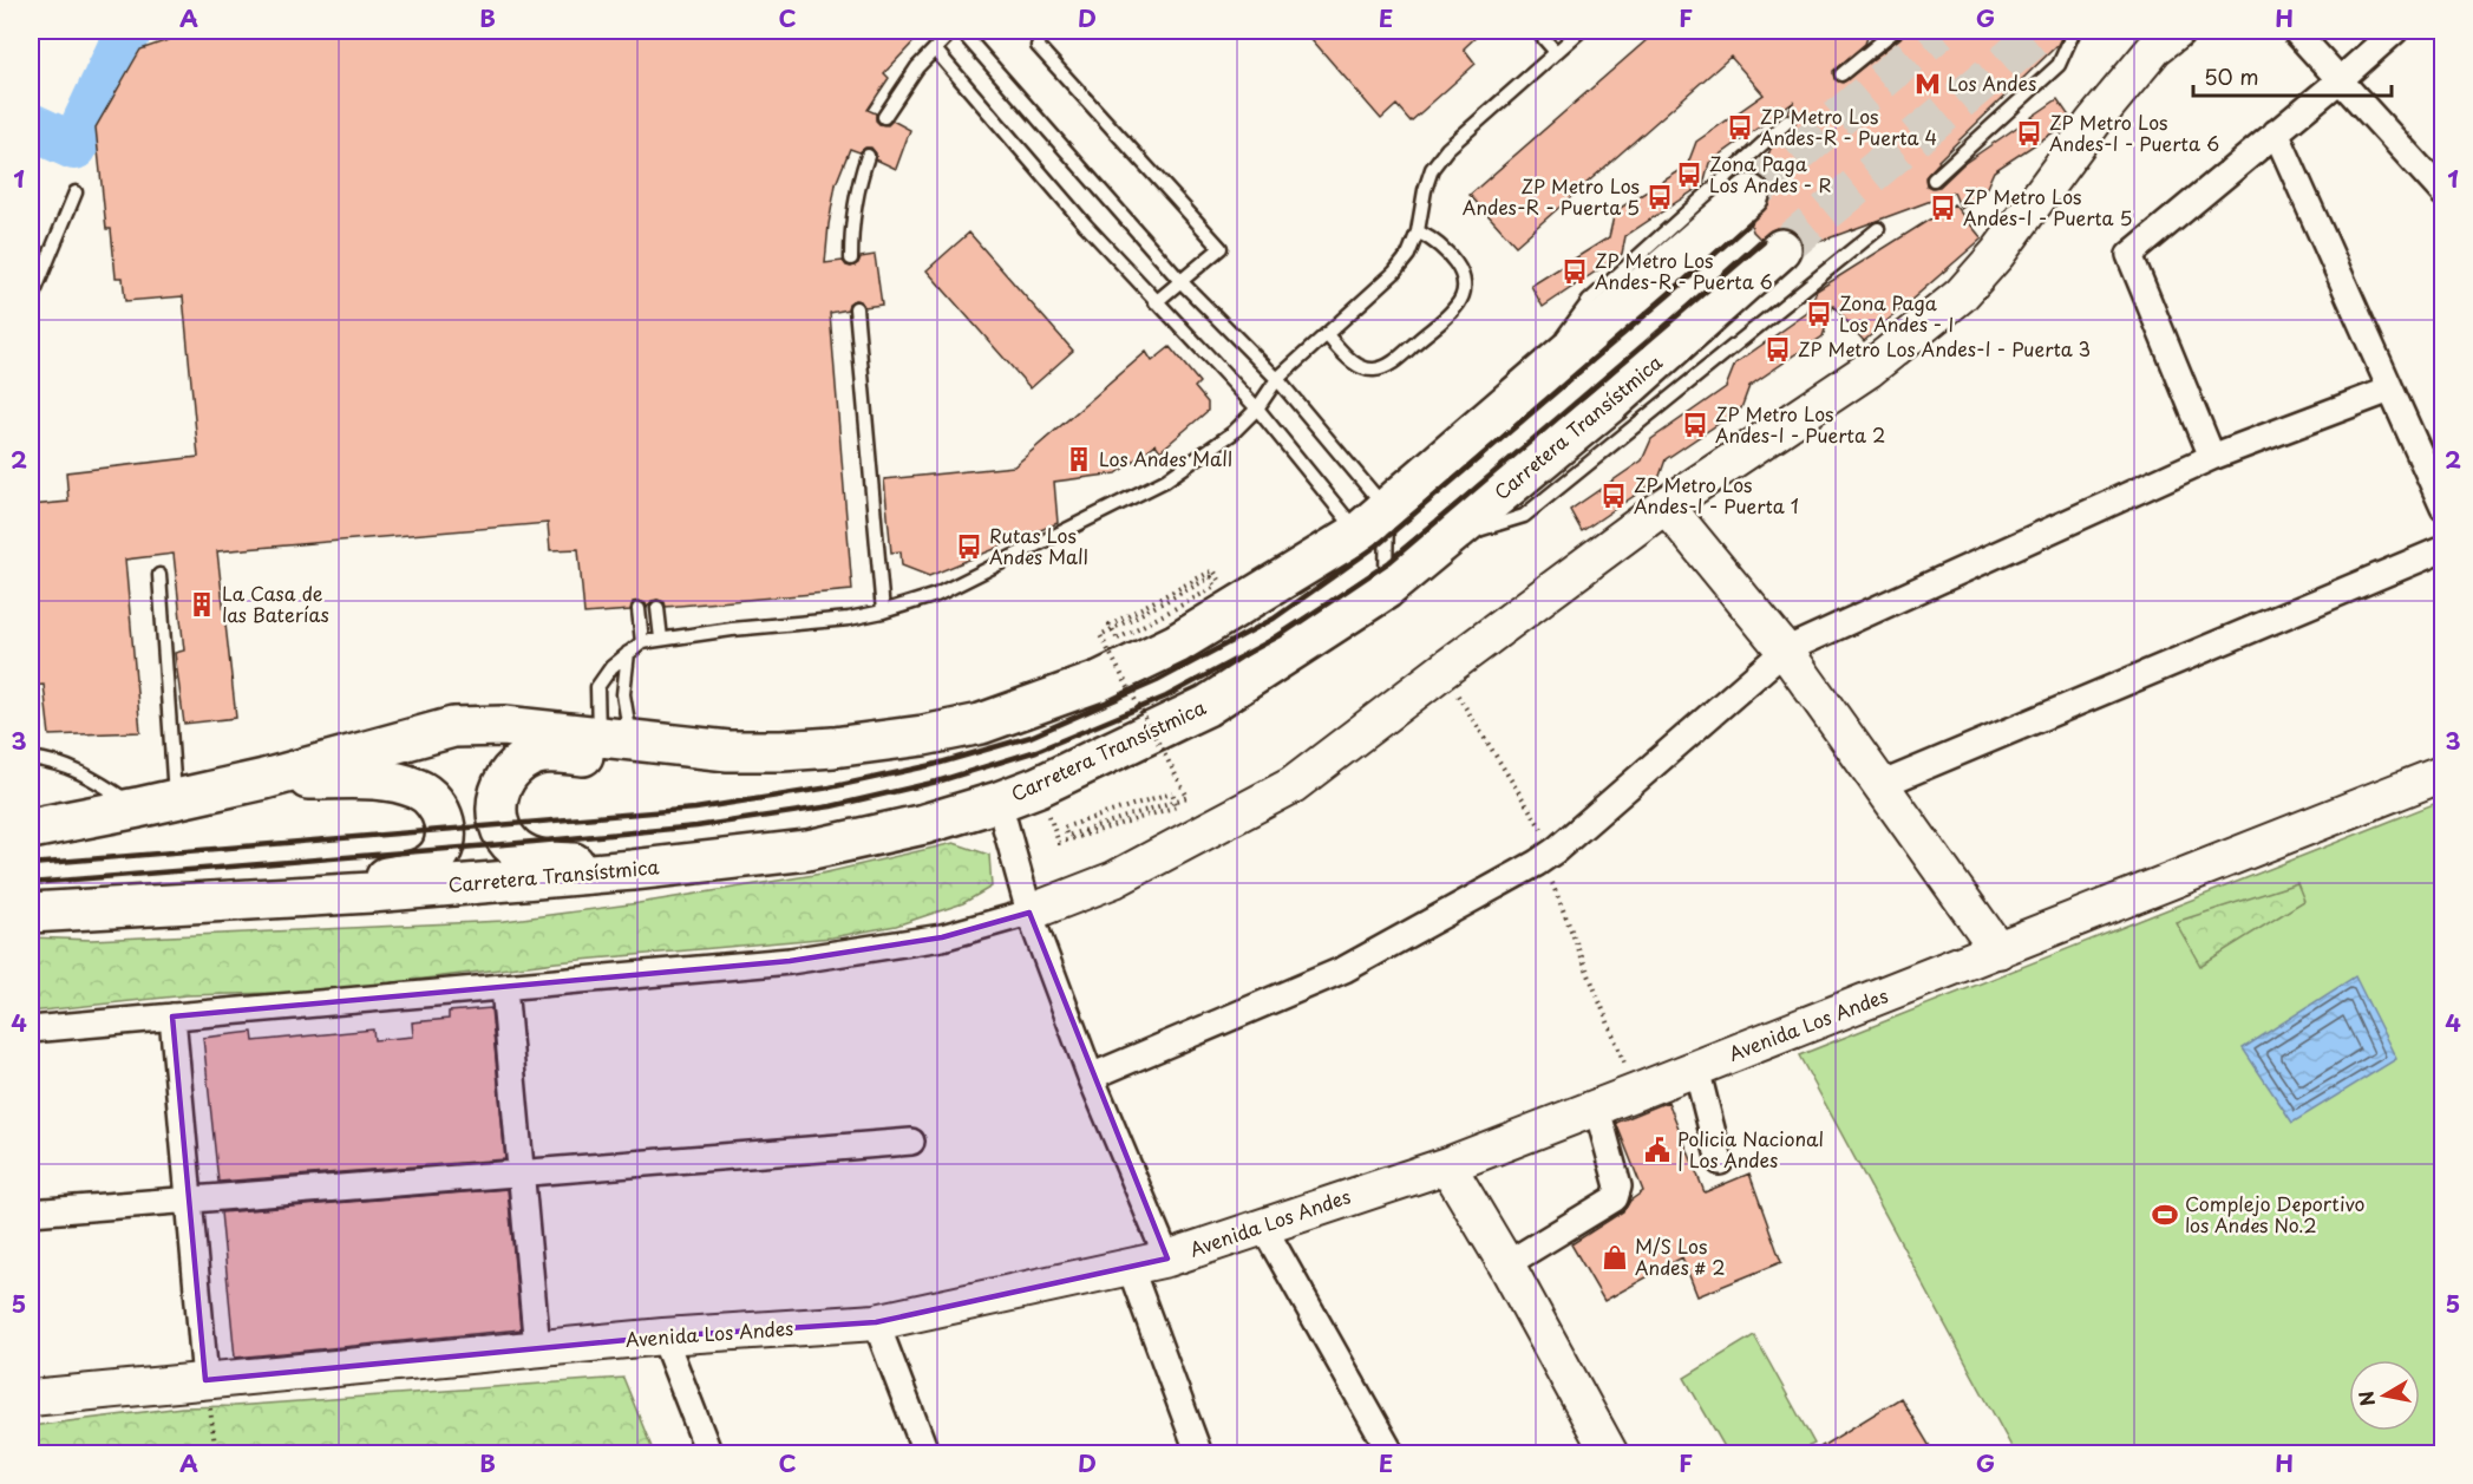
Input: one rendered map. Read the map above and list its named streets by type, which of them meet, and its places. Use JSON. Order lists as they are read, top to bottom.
{
  "streets": {
    "main road": ["Carretera Transístmica"],
    "street": ["Avenida Los Andes"]
  },
  "places": {
    "metro station": ["Los Andes"],
    "bus stop": [
      "ZP Metro Los Andes-R - Puerta 4",
      "ZP Metro Los Andes-I - Puerta 6",
      "Zona Paga Los Andes - R",
      "ZP Metro Los Andes-R - Puerta 5",
      "ZP Metro Los Andes-I - Puerta 5",
      "ZP Metro Los Andes-R - Puerta 6",
      "Zona Paga Los Andes - I",
      "ZP Metro Los Andes-I - Puerta 3",
      "ZP Metro Los Andes-I - Puerta 2",
      "ZP Metro Los Andes-I - Puerta 1",
      "Rutas Los Andes Mall"
    ],
    "building": ["Los Andes Mall", "La Casa de las Baterías"],
    "public building": ["Policia Nacional | Los Andes"],
    "sports": ["Complejo Deportivo los Andes No.2"],
    "shop": ["M/S Los Andes # 2"]
  },
  "scale_bar": "50 m",
  "north": "left",
  "grid": {
    "columns": [
      "A",
      "B",
      "C",
      "D",
      "E",
      "F",
      "G",
      "H"
    ],
    "rows": [
      "1",
      "2",
      "3",
      "4",
      "5"
    ]
  }
}
